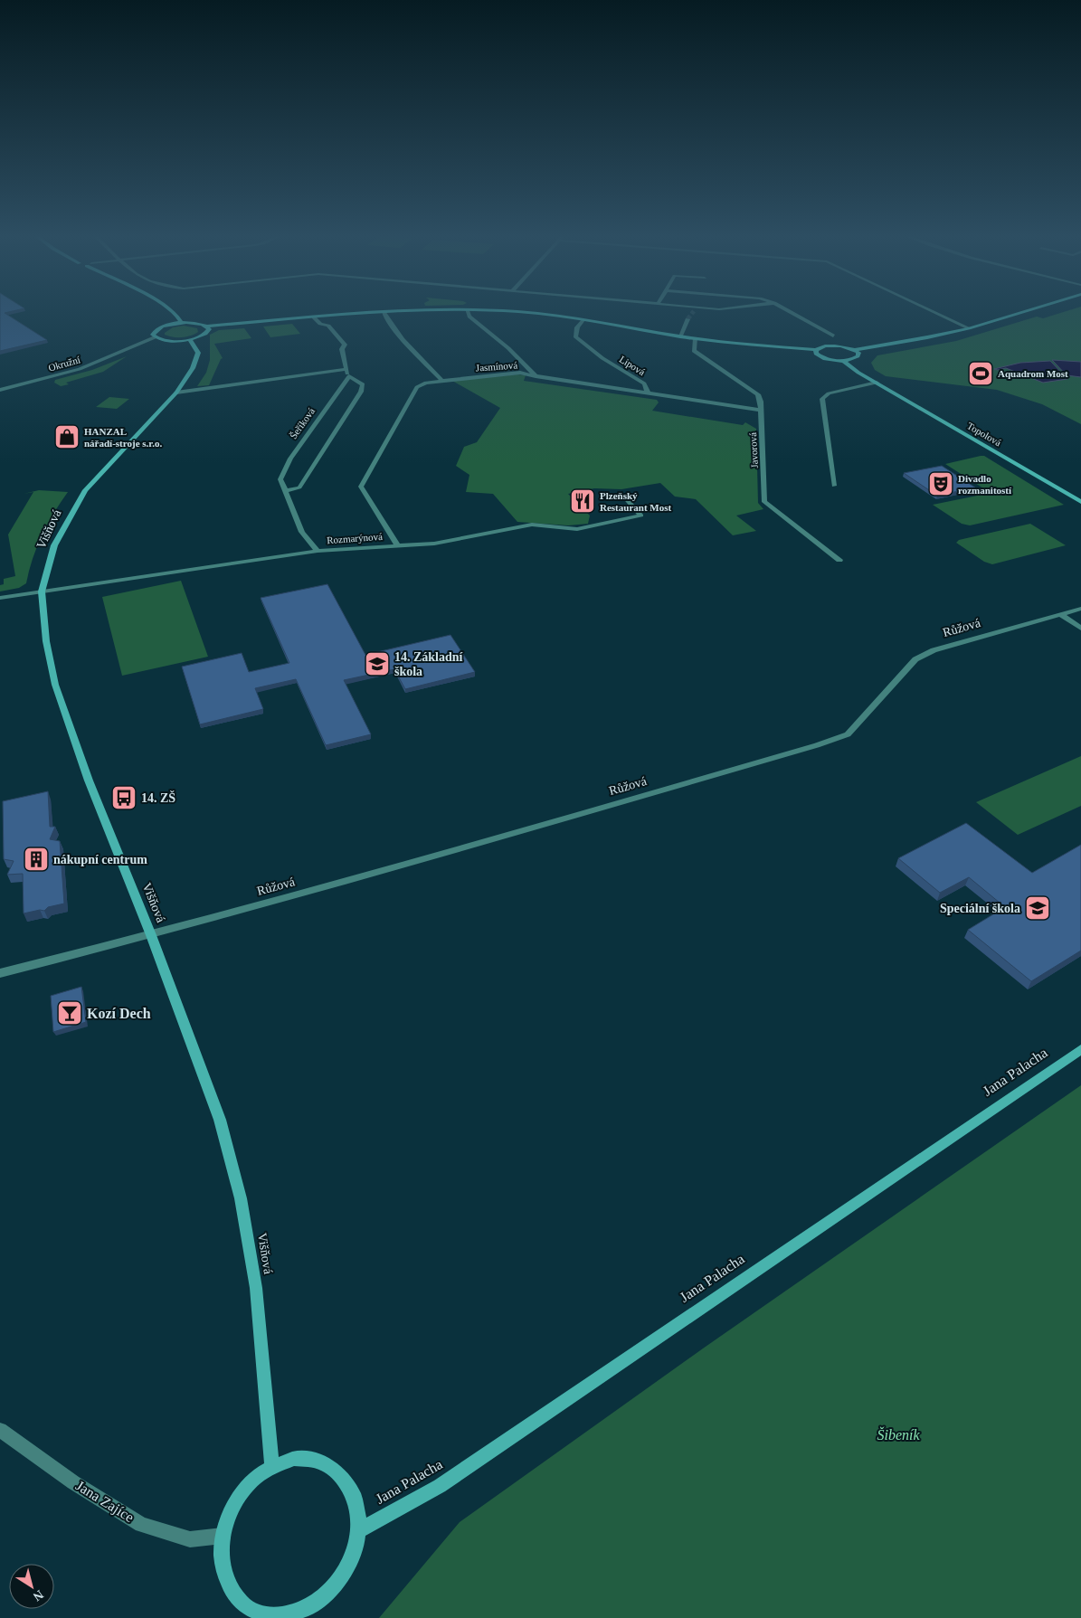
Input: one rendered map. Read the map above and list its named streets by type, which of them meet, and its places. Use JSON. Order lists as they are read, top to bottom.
{
  "streets": {
    "street": [
      "Okružní",
      "Lipová",
      "Jasmínová",
      "Šeříková",
      "Topolová",
      "Javorová",
      "Višňová",
      "Rozmarýnová",
      "Růžová",
      "Jana Palacha",
      "Jana Zajíce"
    ]
  },
  "crossings": [
    ["Lipová", "Jasmínová"],
    ["Jasmínová", "Javorová"],
    ["Jasmínová", "Rozmarýnová"],
    ["Šeříková", "Rozmarýnová"],
    ["Višňová", "Rozmarýnová"],
    ["Višňová", "Růžová"],
    ["Višňová", "Jana Palacha"],
    ["Višňová", "Jana Zajíce"],
    ["Jana Palacha", "Jana Zajíce"]
  ],
  "parks": ["Šibeník"],
  "places": {
    "sports": ["Aquadrom Most"],
    "shop": ["HANZAL nářadí-stroje s.r.o."],
    "theatre": ["Divadlo rozmanitostí"],
    "restaurant": ["Plzeňský Restaurant Most"],
    "school or university": ["14. Základní škola", "Speciální škola"],
    "bus stop": ["14. ZŠ"],
    "building": ["nákupní centrum"],
    "bar": ["Kozí Dech"]
  },
  "north": "bottom right"
}
